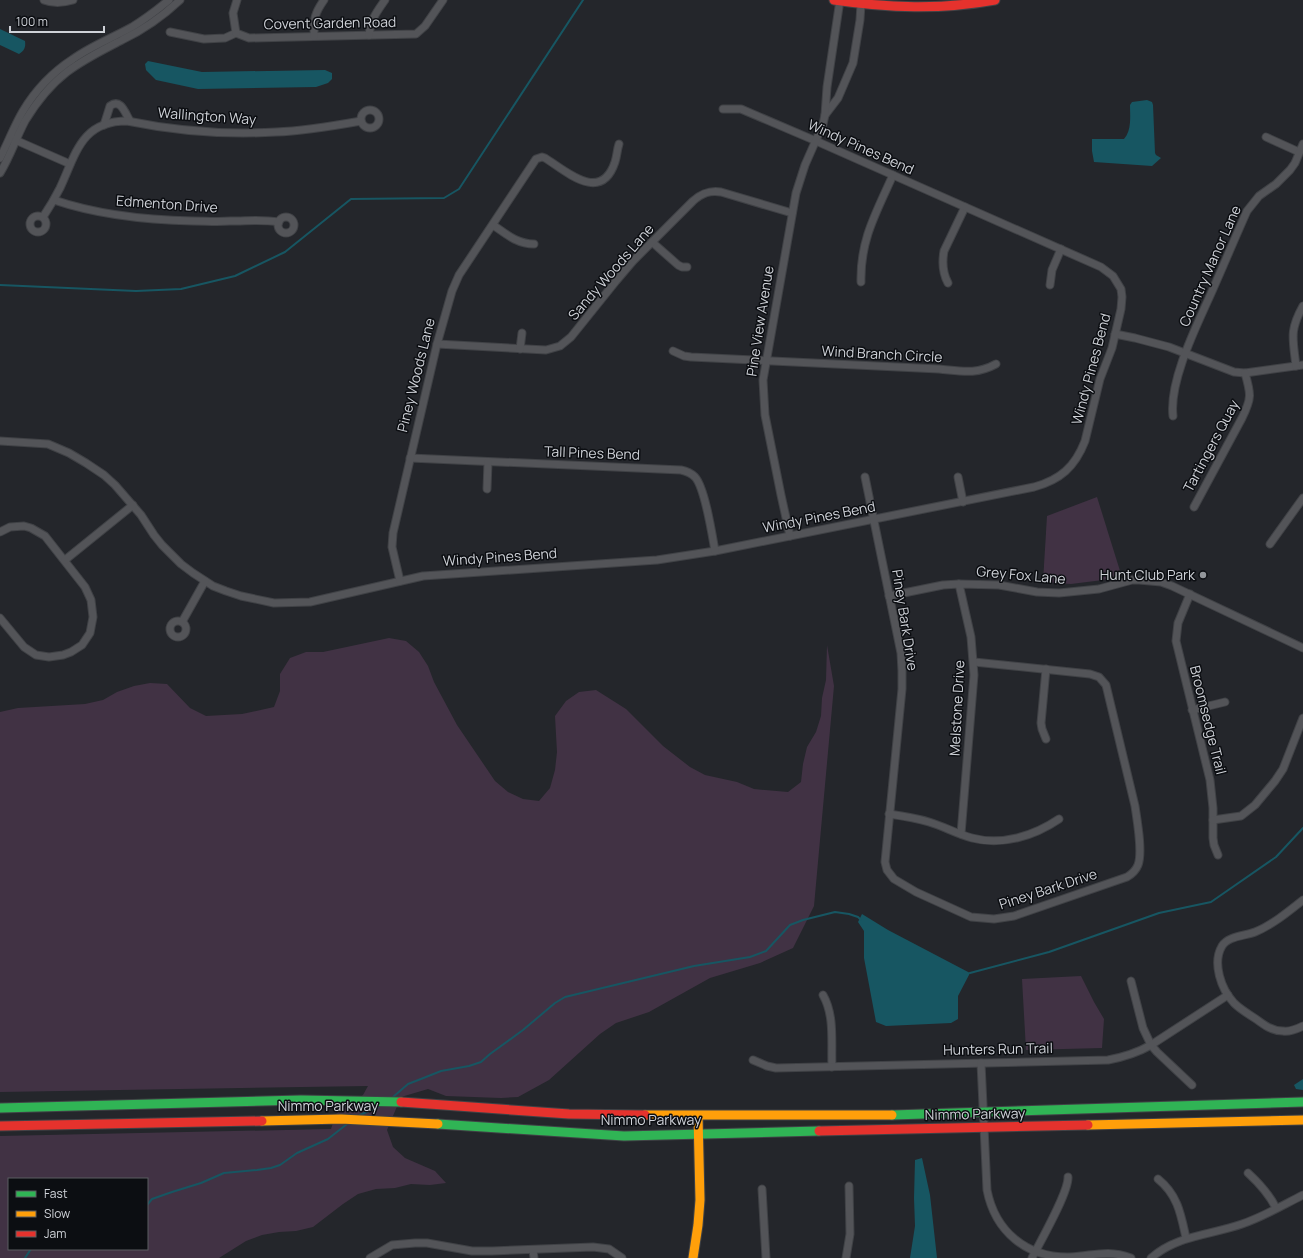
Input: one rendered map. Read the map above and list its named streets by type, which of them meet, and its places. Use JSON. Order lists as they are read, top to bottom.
{
  "streets": {
    "main road": ["Nimmo Parkway"],
    "street": [
      "Covent Garden Road",
      "Wallington Way",
      "Windy Pines Bend",
      "Edmenton Drive",
      "Country Manor Lane",
      "Sandy Woods Lane",
      "Pine View Avenue",
      "Wind Branch Circle",
      "Piney Woods Lane",
      "Tartingers Quay",
      "Tall Pines Bend",
      "Grey Fox Lane",
      "Piney Bark Drive",
      "Melstone Drive",
      "Broomsedge Trail",
      "Hunters Run Trail"
    ]
  },
  "crossings": [
    ["Wallington Way", "Edmenton Drive"],
    ["Windy Pines Bend", "Pine View Avenue"],
    ["Windy Pines Bend", "Piney Woods Lane"],
    ["Windy Pines Bend", "Tall Pines Bend"],
    ["Windy Pines Bend", "Piney Bark Drive"],
    ["Sandy Woods Lane", "Pine View Avenue"],
    ["Sandy Woods Lane", "Piney Woods Lane"],
    ["Pine View Avenue", "Wind Branch Circle"],
    ["Piney Woods Lane", "Tall Pines Bend"],
    ["Grey Fox Lane", "Piney Bark Drive"],
    ["Grey Fox Lane", "Melstone Drive"],
    ["Grey Fox Lane", "Broomsedge Trail"],
    ["Piney Bark Drive", "Melstone Drive"]
  ],
  "places": ["Hunt Club Park"],
  "legend": ["Fast", "Slow", "Jam"],
  "scale_bar": "100 m"
}
